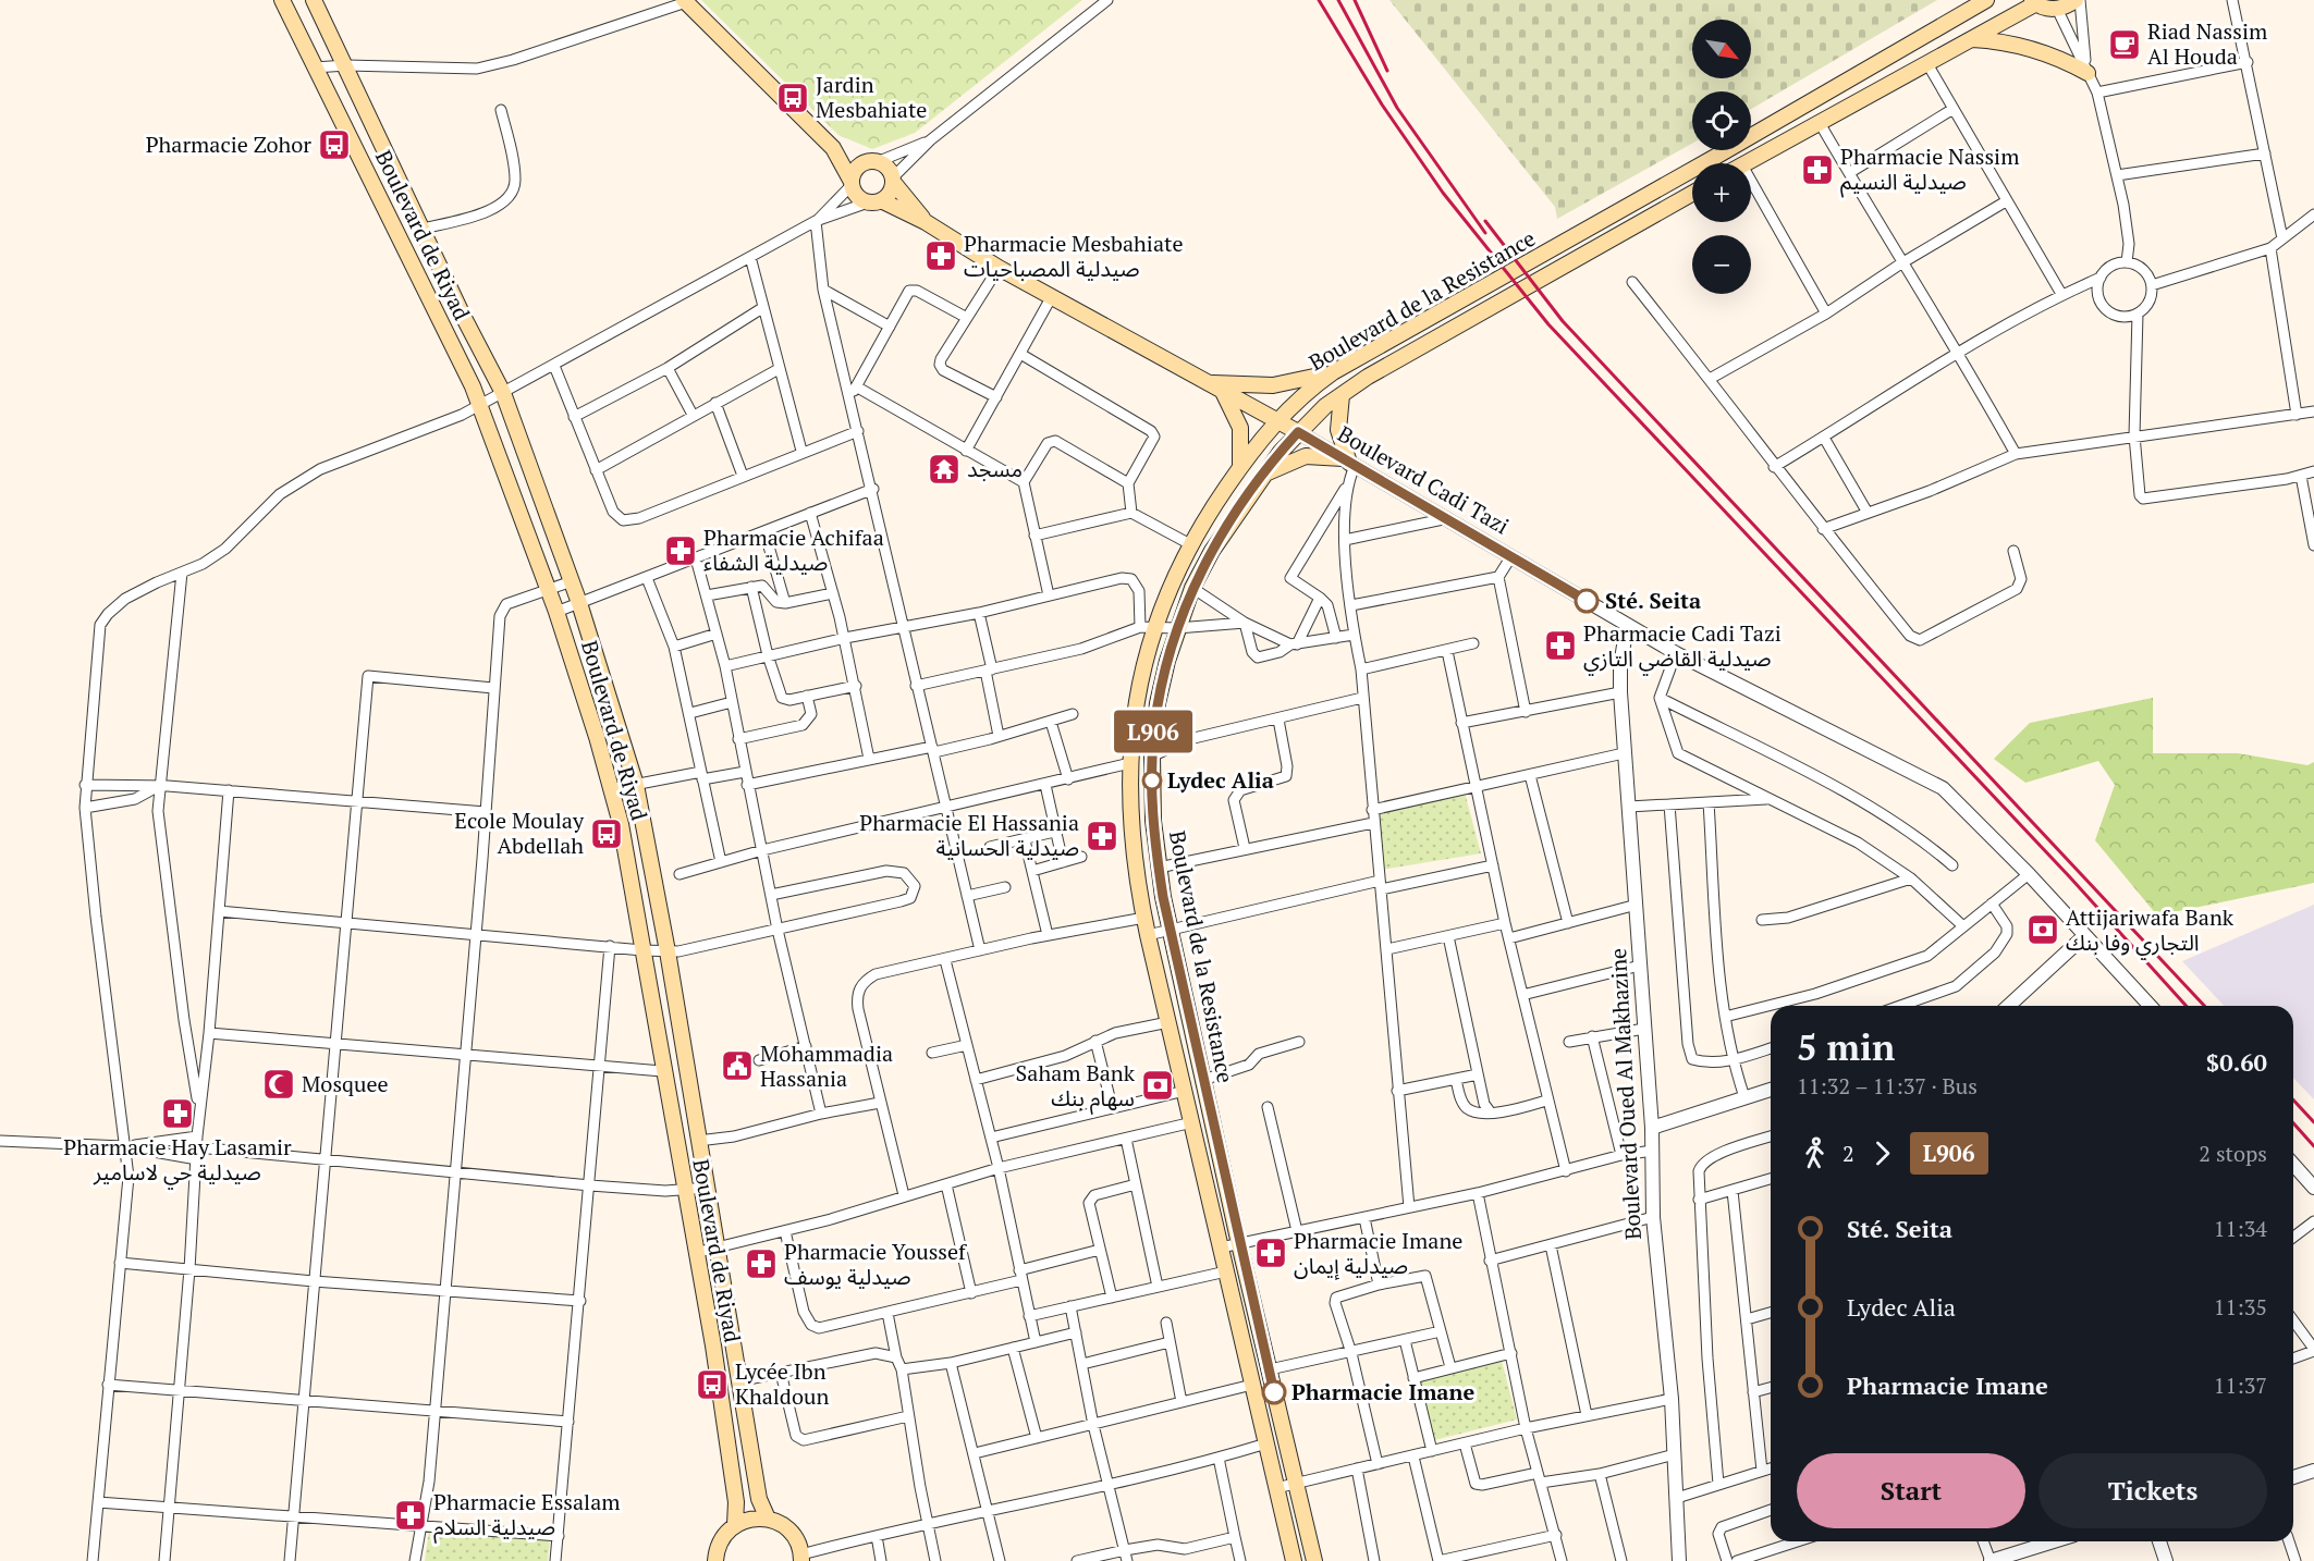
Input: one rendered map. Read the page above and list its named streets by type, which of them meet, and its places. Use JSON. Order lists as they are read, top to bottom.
{
  "streets": {
    "main road": ["Boulevard de Riyad", "Boulevard de la Resistance", "Boulevard Cadi Tazi"],
    "street": ["Boulevard Oued Al Makhazine"]
  },
  "crossings": [
    ["Boulevard de la Resistance", "Boulevard Cadi Tazi"],
    ["Boulevard Cadi Tazi", "Boulevard Oued Al Makhazine"]
  ],
  "places": {
    "cafe": ["Riad Nassim Al Houda"],
    "bus stop": [
      "Jardin Mesbahiate",
      "Pharmacie Zohor",
      "Ecole Moulay Abdellah",
      "Lycée Ibn Khaldoun"
    ],
    "pharmacy": [
      "Pharmacie Nassim صيدلية النسيم",
      "Pharmacie Mesbahiate صيدلية المصباحيات",
      "Pharmacie Achifaa صيدلية الشفاء",
      "Pharmacie Cadi Tazi صيدلية القاضي التازي",
      "Pharmacie El Hassania صيدلية الحسانية",
      "Pharmacie Hay Lasamir صيدلية حي لاسامير",
      "Pharmacie Imane صيدلية إيمان",
      "Pharmacie Youssef صيدلية يوسف",
      "Pharmacie Essalam صيدلية السلام"
    ],
    "temple": ["مسجد"],
    "other": ["Sté. Seita", "Lydec Alia", "Pharmacie Imane"],
    "bank": ["Attijariwafa Bank التجاري وفا بنك", "Saham Bank سهام بنك"],
    "public building": ["Mohammadia Hassania"],
    "mosque": ["Mosquee"]
  },
  "lines": ["bus line L906"],
  "north": "bottom right",
  "page": {
    "on_map": "L906",
    "map_buttons": ["+", "−"],
    "heading": ["5 min", "11:32 – 11:37 · Bus", "$0.60"],
    "legs": ["2", "L906", "2 stops"],
    "list": [
      {
        "name": "Sté. Seita",
        "value": "11:34"
      },
      {
        "name": "Lydec Alia",
        "value": "11:35"
      },
      {
        "name": "Pharmacie Imane",
        "value": "11:37"
      }
    ],
    "buttons": ["Start", "Tickets"]
  }
}
